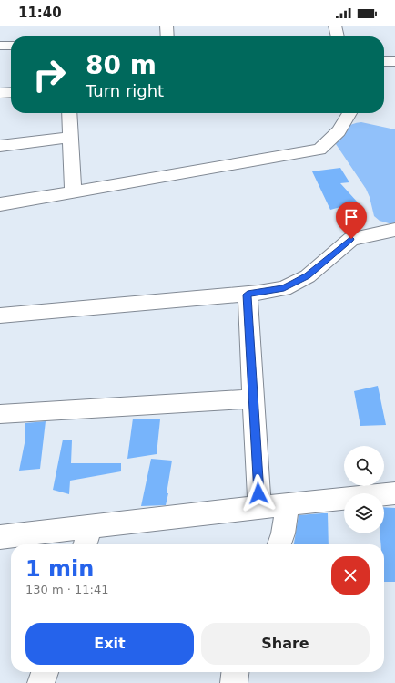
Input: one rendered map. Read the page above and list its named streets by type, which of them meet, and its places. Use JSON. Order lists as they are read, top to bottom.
{
  "page": {
    "status": "11:40",
    "turn": ["80 m", "Turn right"],
    "heading": ["1 min", "130 m · 11:41"],
    "buttons": ["Exit", "Share"]
  }
}
